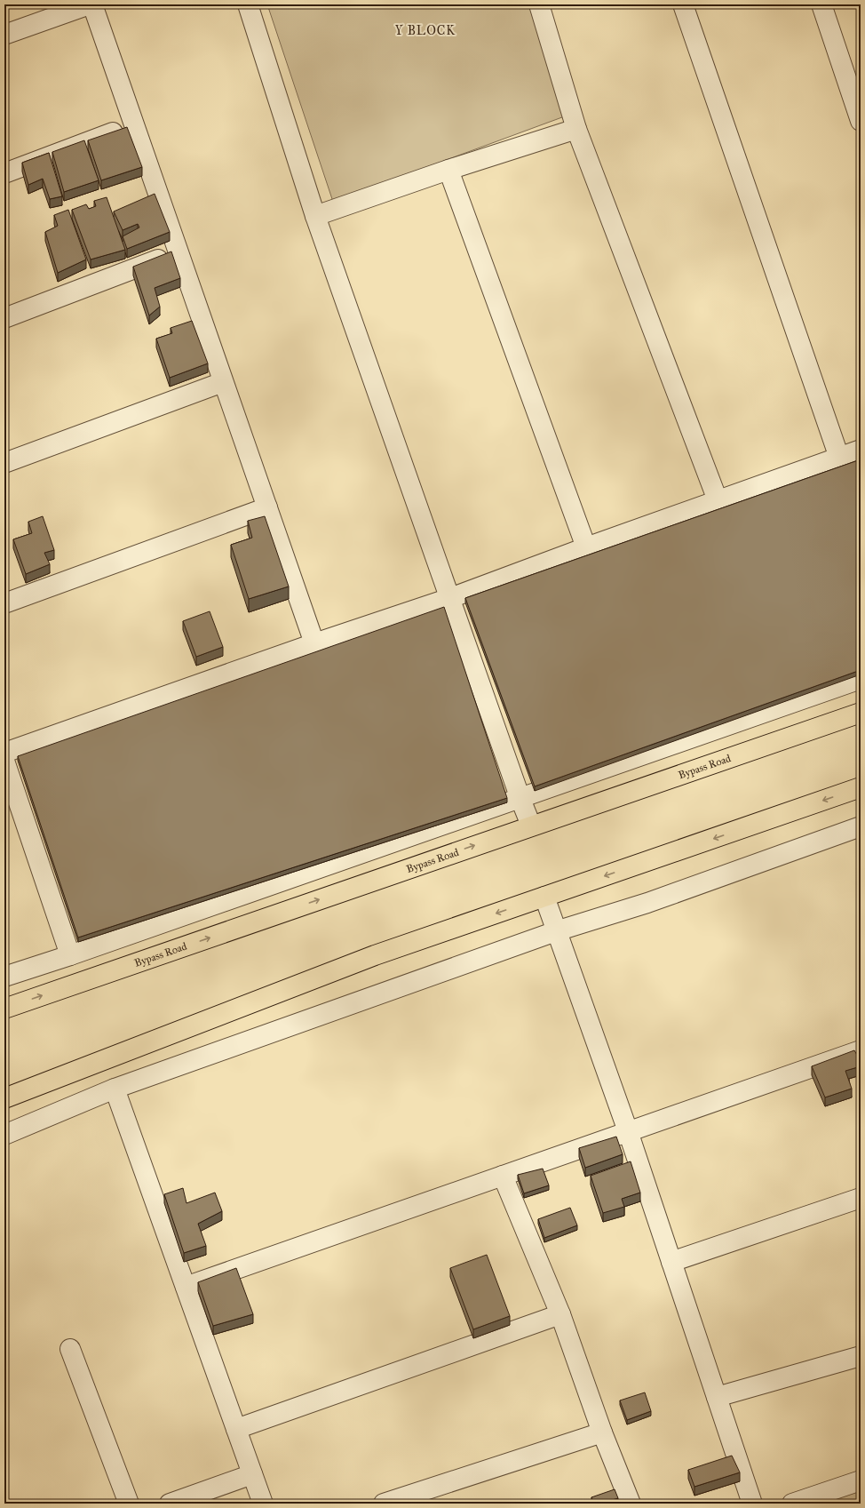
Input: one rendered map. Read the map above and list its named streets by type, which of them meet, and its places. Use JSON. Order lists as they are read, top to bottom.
{
  "streets": {
    "main road": ["Bypass Road"]
  },
  "districts": ["Y BLOCK"]
}
